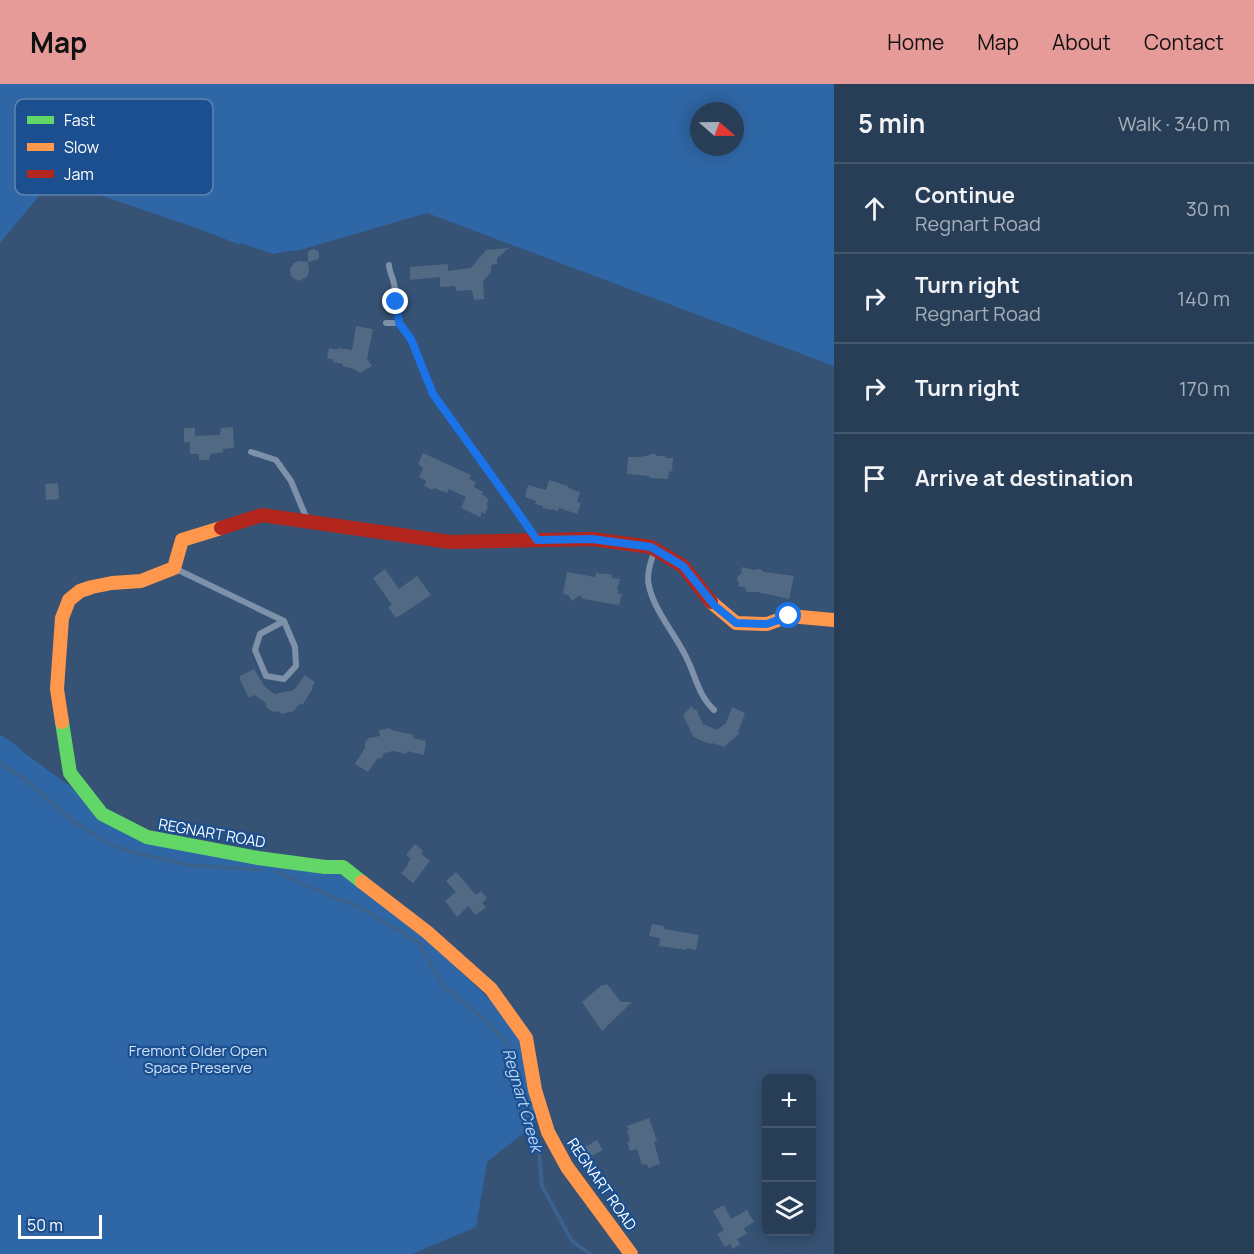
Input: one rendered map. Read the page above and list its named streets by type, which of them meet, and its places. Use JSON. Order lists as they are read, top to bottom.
{
  "streets": {
    "street": ["REGNART ROAD"]
  },
  "water": ["Regnart Creek"],
  "parks": ["Fremont Older Open Space Preserve"],
  "legend": ["Fast", "Slow", "Jam"],
  "scale_bar": "50 m",
  "north": "right",
  "page": {
    "header": "Map",
    "nav": [
      "Home",
      "Map",
      "About",
      "Contact"
    ],
    "heading": ["5 min", "Walk · 340 m"],
    "list": [
      ["Continue", "Regnart Road", "30 m"],
      ["Turn right", "Regnart Road", "140 m"],
      ["Turn right", "170 m"],
      "Arrive at destination"
    ],
    "map_buttons": ["+", "−"],
    "scale": "50 m"
  }
}
